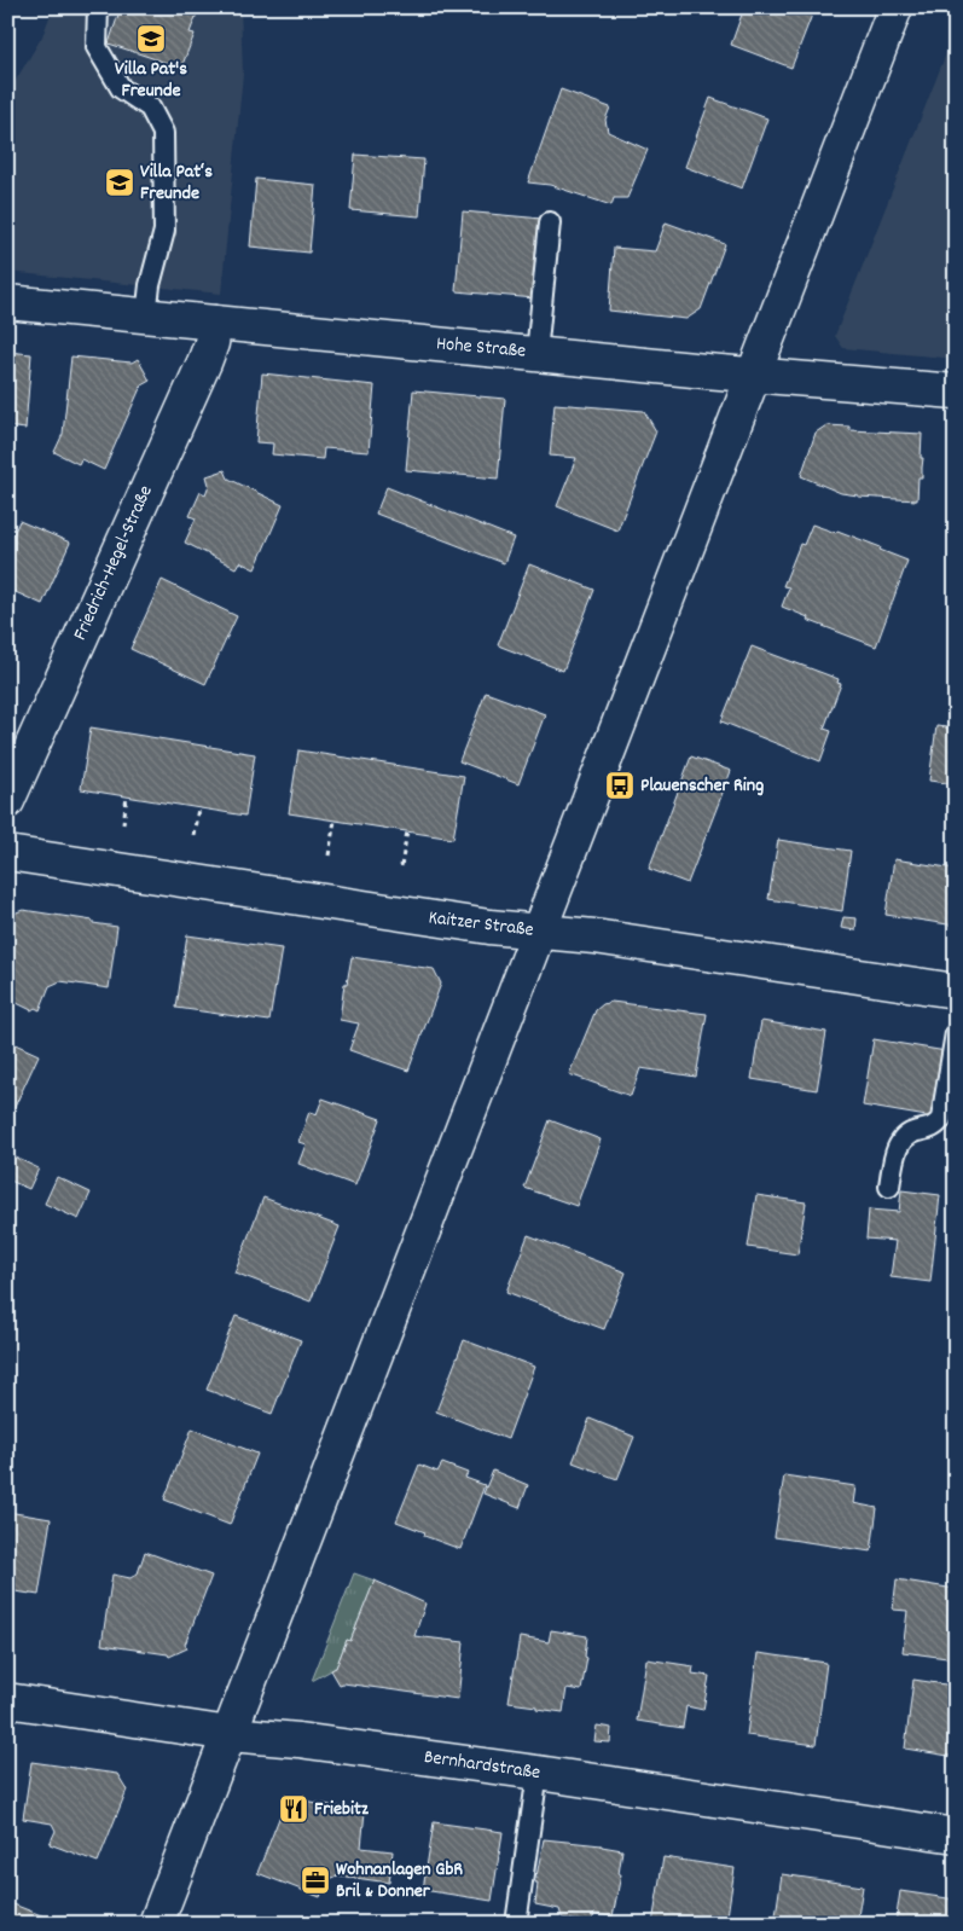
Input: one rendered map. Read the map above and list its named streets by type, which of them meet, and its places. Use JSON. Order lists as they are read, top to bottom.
{
  "streets": {
    "street": [
      "Hohe Straße",
      "Friedrich-Hegel-Straße",
      "Kaitzer Straße",
      "Bernhardstraße"
    ]
  },
  "crossings": [
    ["Hohe Straße", "Friedrich-Hegel-Straße"]
  ],
  "places": {
    "school or university": ["Villa Pat's Freunde", "Villa Pat‘s Freunde"],
    "bus stop": ["Plauenscher Ring"],
    "restaurant": ["Friebitz"],
    "office": ["Wohnanlagen GbR Bril & Donner"]
  }
}
